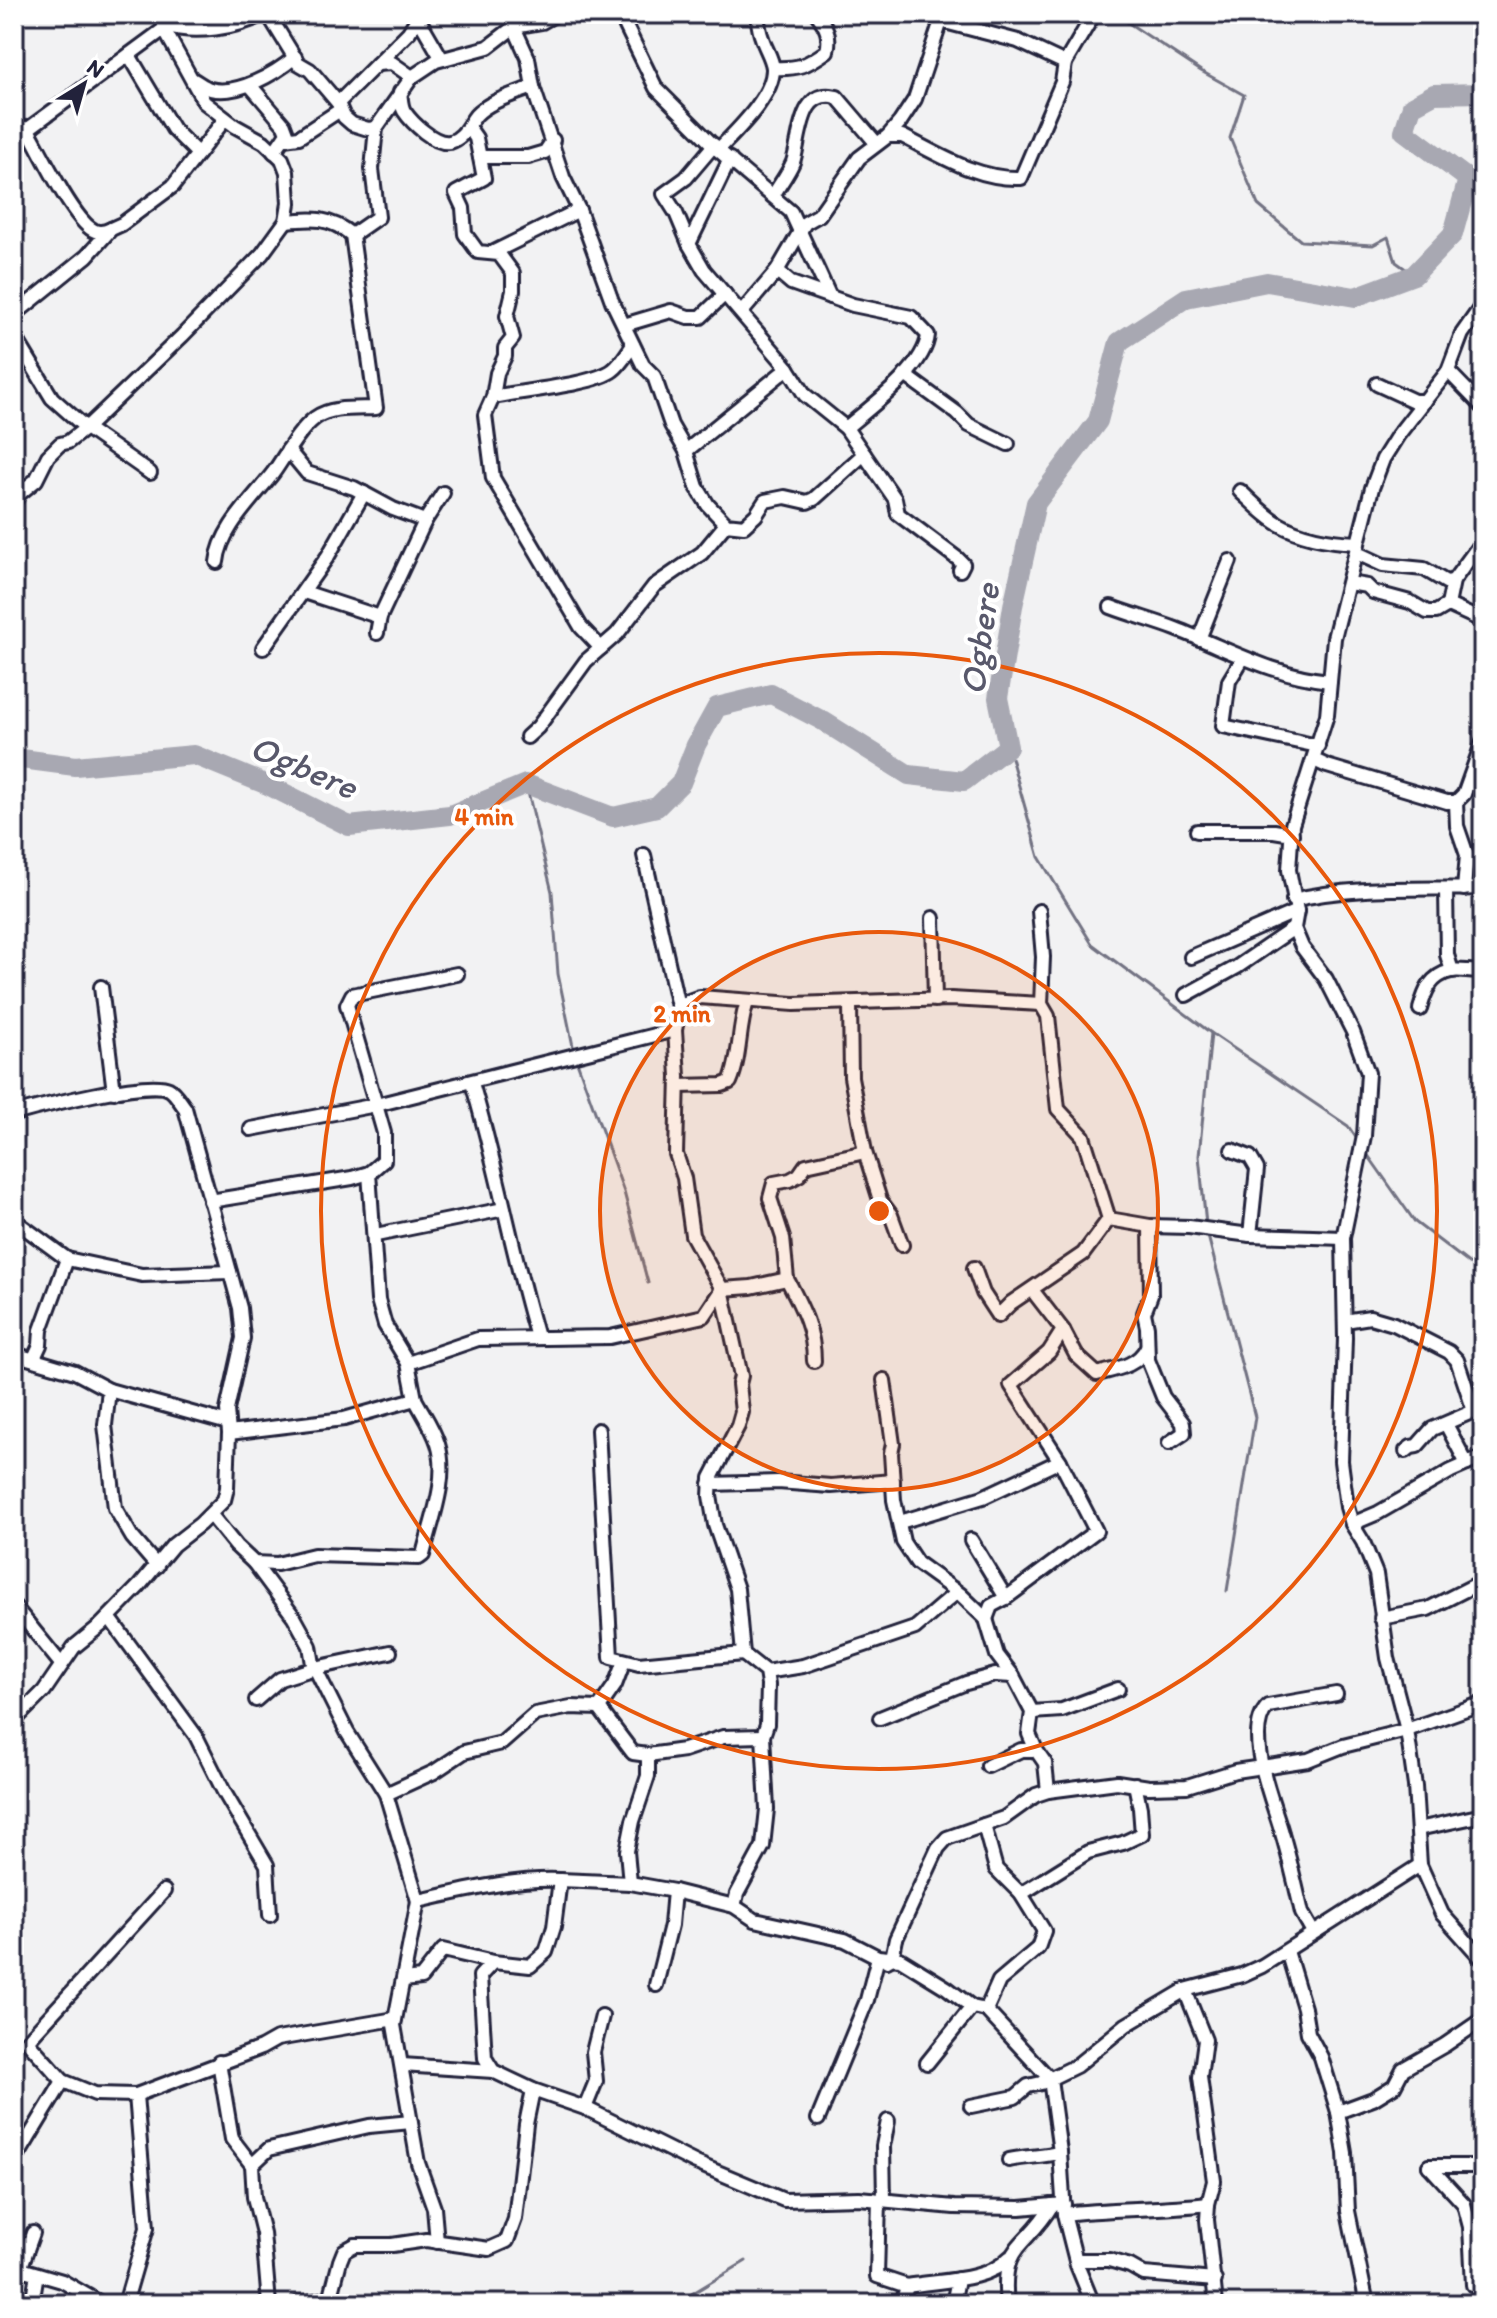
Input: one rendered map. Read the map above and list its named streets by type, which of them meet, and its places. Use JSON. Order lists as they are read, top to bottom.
{
  "water": ["Ogbere"],
  "north": "top right",
  "rings": ["4 min", "2 min"]
}
